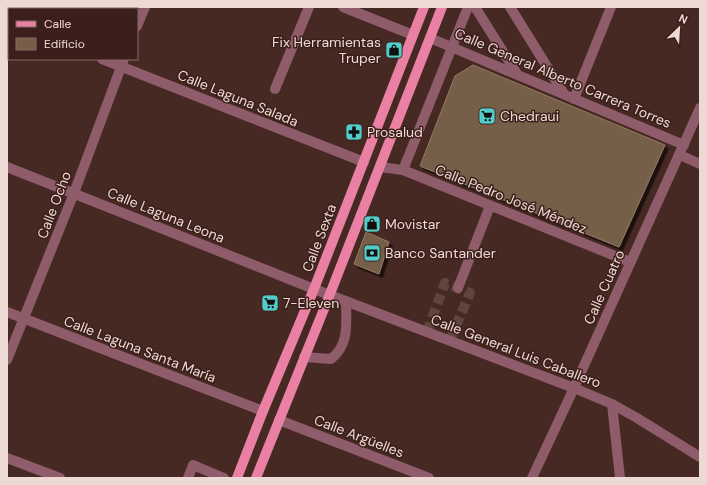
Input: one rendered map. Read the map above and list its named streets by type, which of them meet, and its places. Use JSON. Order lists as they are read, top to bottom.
{
  "streets": {
    "main road": ["Calle Sexta"],
    "street": [
      "Calle General Alberto Carrera Torres",
      "Calle Laguna Salada",
      "Calle Pedro José Méndez",
      "Calle Ocho",
      "Calle Laguna Leona",
      "Calle Cuatro",
      "Calle Laguna Santa María",
      "Calle General Luis Caballero",
      "Calle Argüelles"
    ]
  },
  "crossings": [
    ["Calle General Alberto Carrera Torres", "Calle Cuatro"],
    ["Calle Laguna Salada", "Calle Ocho"],
    ["Calle Laguna Salada", "Calle Sexta"],
    ["Calle Pedro José Méndez", "Calle Cuatro"],
    ["Calle Ocho", "Calle Laguna Leona"],
    ["Calle Ocho", "Calle Laguna Santa María"],
    ["Calle Laguna Leona", "Calle Sexta"],
    ["Calle Laguna Leona", "Calle General Luis Caballero"],
    ["Calle Sexta", "Calle Laguna Santa María"],
    ["Calle Sexta", "Calle General Luis Caballero"],
    ["Calle Cuatro", "Calle General Luis Caballero"]
  ],
  "places": {
    "shop": ["Fix Herramientas Truper", "Movistar"],
    "supermarket": ["Chedraui", "7-Eleven"],
    "pharmacy": ["Prosalud"],
    "bank": ["Banco Santander"]
  },
  "legend": ["Calle", "Edificio"],
  "north": "top right"
}
